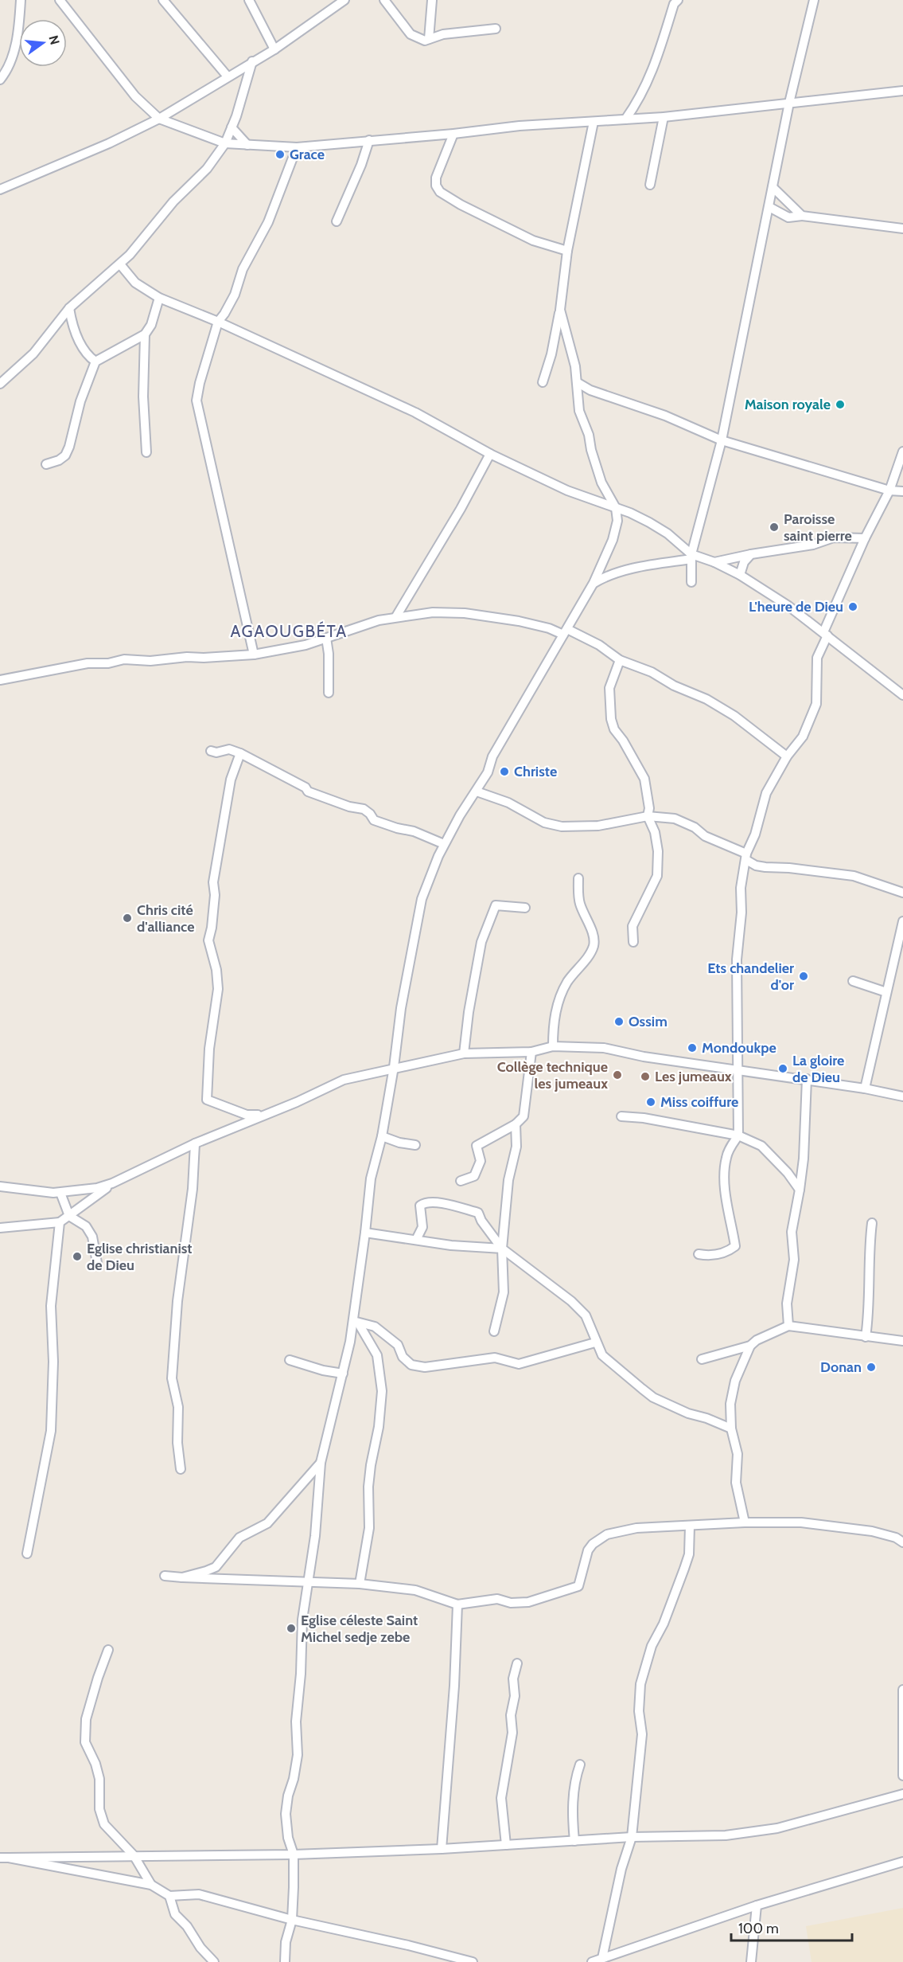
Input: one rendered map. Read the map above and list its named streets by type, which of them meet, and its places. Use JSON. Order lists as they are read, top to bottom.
{
  "districts": ["AGAOUGBÉTA"],
  "places": [
    "Grace",
    "Maison royale",
    "Paroisse saint pierre",
    "L'heure de Dieu",
    "Christe",
    "Chris cité d'alliance",
    "Ets chandelier d'or",
    "Ossim",
    "Mondoukpe",
    "La gloire de Dieu",
    "Collège technique les jumeaux",
    "Les jumeaux",
    "Miss coiffure",
    "Eglise christianist de Dieu",
    "Donan",
    "Eglise céleste Saint Michel sedje zebe"
  ],
  "scale_bar": "100 m",
  "north": "right"
}
